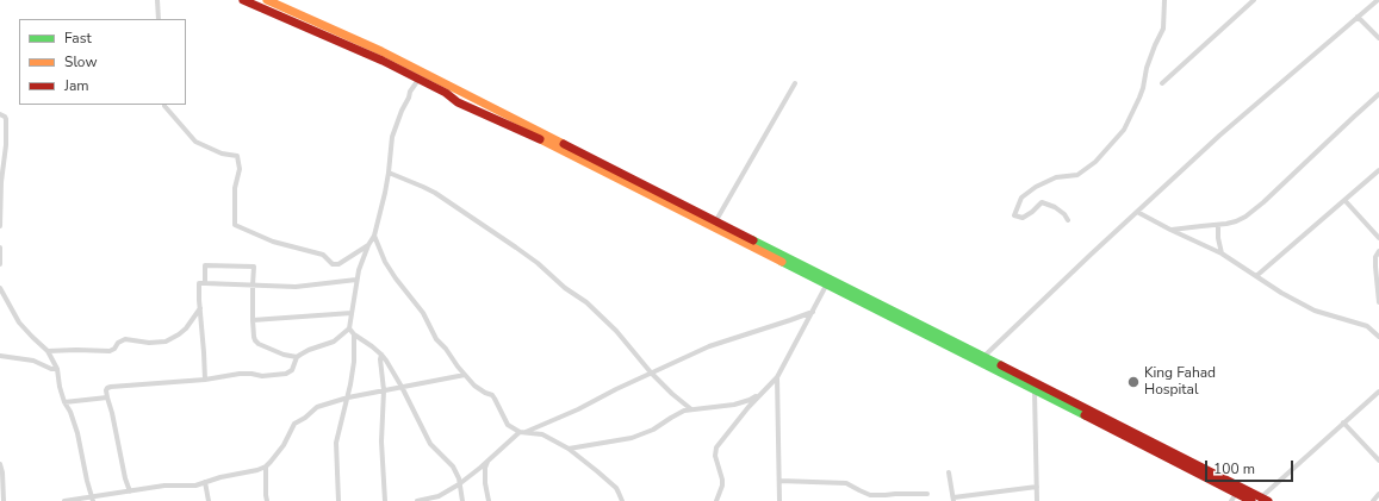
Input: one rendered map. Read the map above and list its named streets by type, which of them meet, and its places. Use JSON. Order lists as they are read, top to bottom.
{
  "places": ["King Fahad Hospital"],
  "legend": ["Fast", "Slow", "Jam"],
  "scale_bar": "100 m"
}
